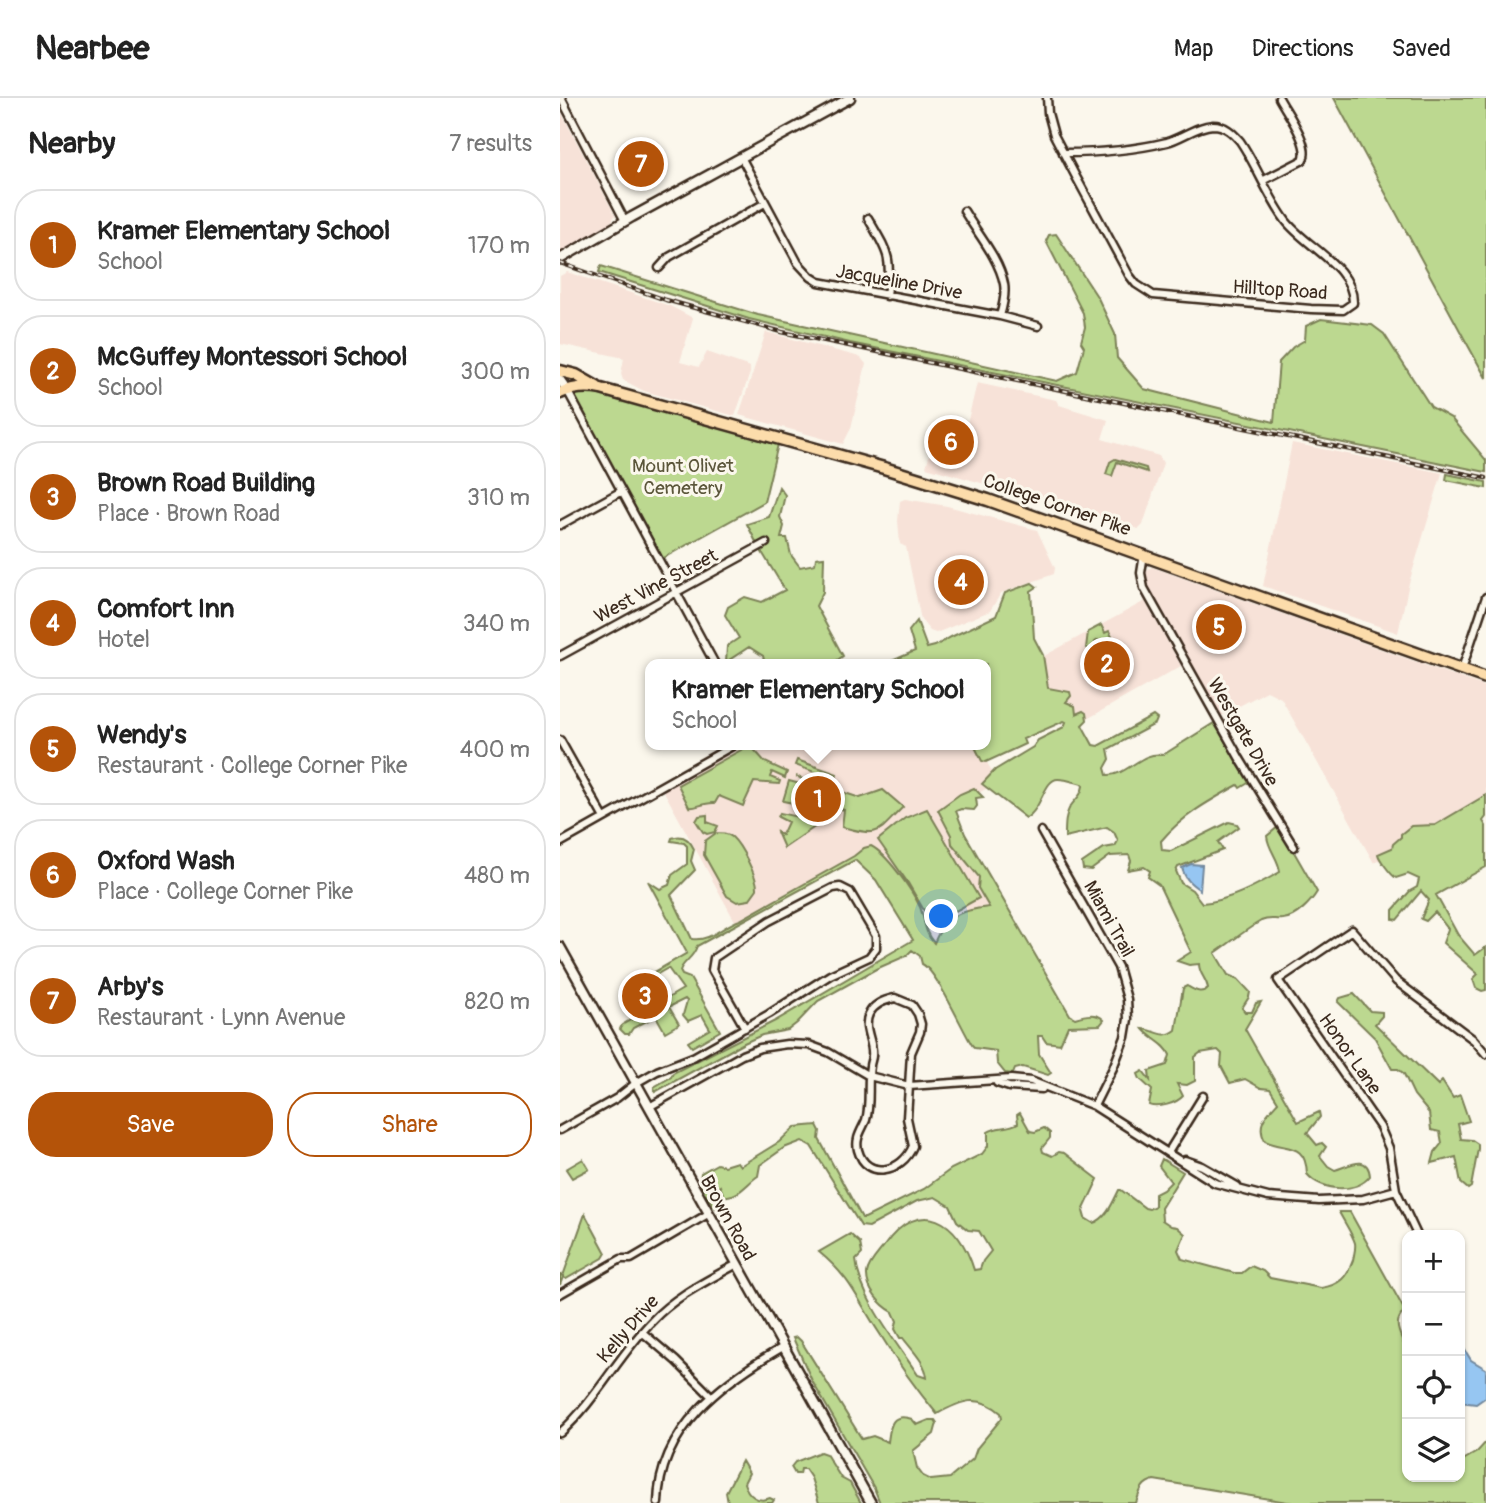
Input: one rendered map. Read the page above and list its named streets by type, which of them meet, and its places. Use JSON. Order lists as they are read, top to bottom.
{
  "streets": {
    "highway": ["College Corner Pike"],
    "street": [
      "Jacqueline Drive",
      "Hilltop Road",
      "West Vine Street",
      "Westgate Drive",
      "Miami Trail",
      "Honor Lane",
      "Brown Road",
      "Kelly Drive"
    ]
  },
  "crossings": [
    ["College Corner Pike", "Westgate Drive"],
    ["Brown Road", "Kelly Drive"]
  ],
  "parks": ["Mount Olivet Cemetery"],
  "page": {
    "header": "Nearbee",
    "nav": ["Map", "Directions", "Saved"],
    "heading": ["Nearby", "7 results"],
    "pins": [
      "7",
      "6",
      "4",
      "5",
      "2",
      "1",
      "3"
    ],
    "list": [
      {
        "mark": "1",
        "name": "Kramer Elementary School",
        "note": "School",
        "value": "170 m"
      },
      {
        "mark": "2",
        "name": "McGuffey Montessori School",
        "note": "School",
        "value": "300 m"
      },
      {
        "mark": "3",
        "name": "Brown Road Building",
        "note": "Place · Brown Road",
        "value": "310 m"
      },
      {
        "mark": "4",
        "name": "Comfort Inn",
        "note": "Hotel",
        "value": "340 m"
      },
      {
        "mark": "5",
        "name": "Wendy's",
        "note": "Restaurant · College Corner Pike",
        "value": "400 m"
      },
      {
        "mark": "6",
        "name": "Oxford Wash",
        "note": "Place · College Corner Pike",
        "value": "480 m"
      },
      {
        "mark": "7",
        "name": "Arby's",
        "note": "Restaurant · Lynn Avenue",
        "value": "820 m"
      }
    ],
    "popup": ["Kramer Elementary School", "School"],
    "buttons": ["Save", "Share"],
    "map_buttons": ["+", "−"]
  }
}
